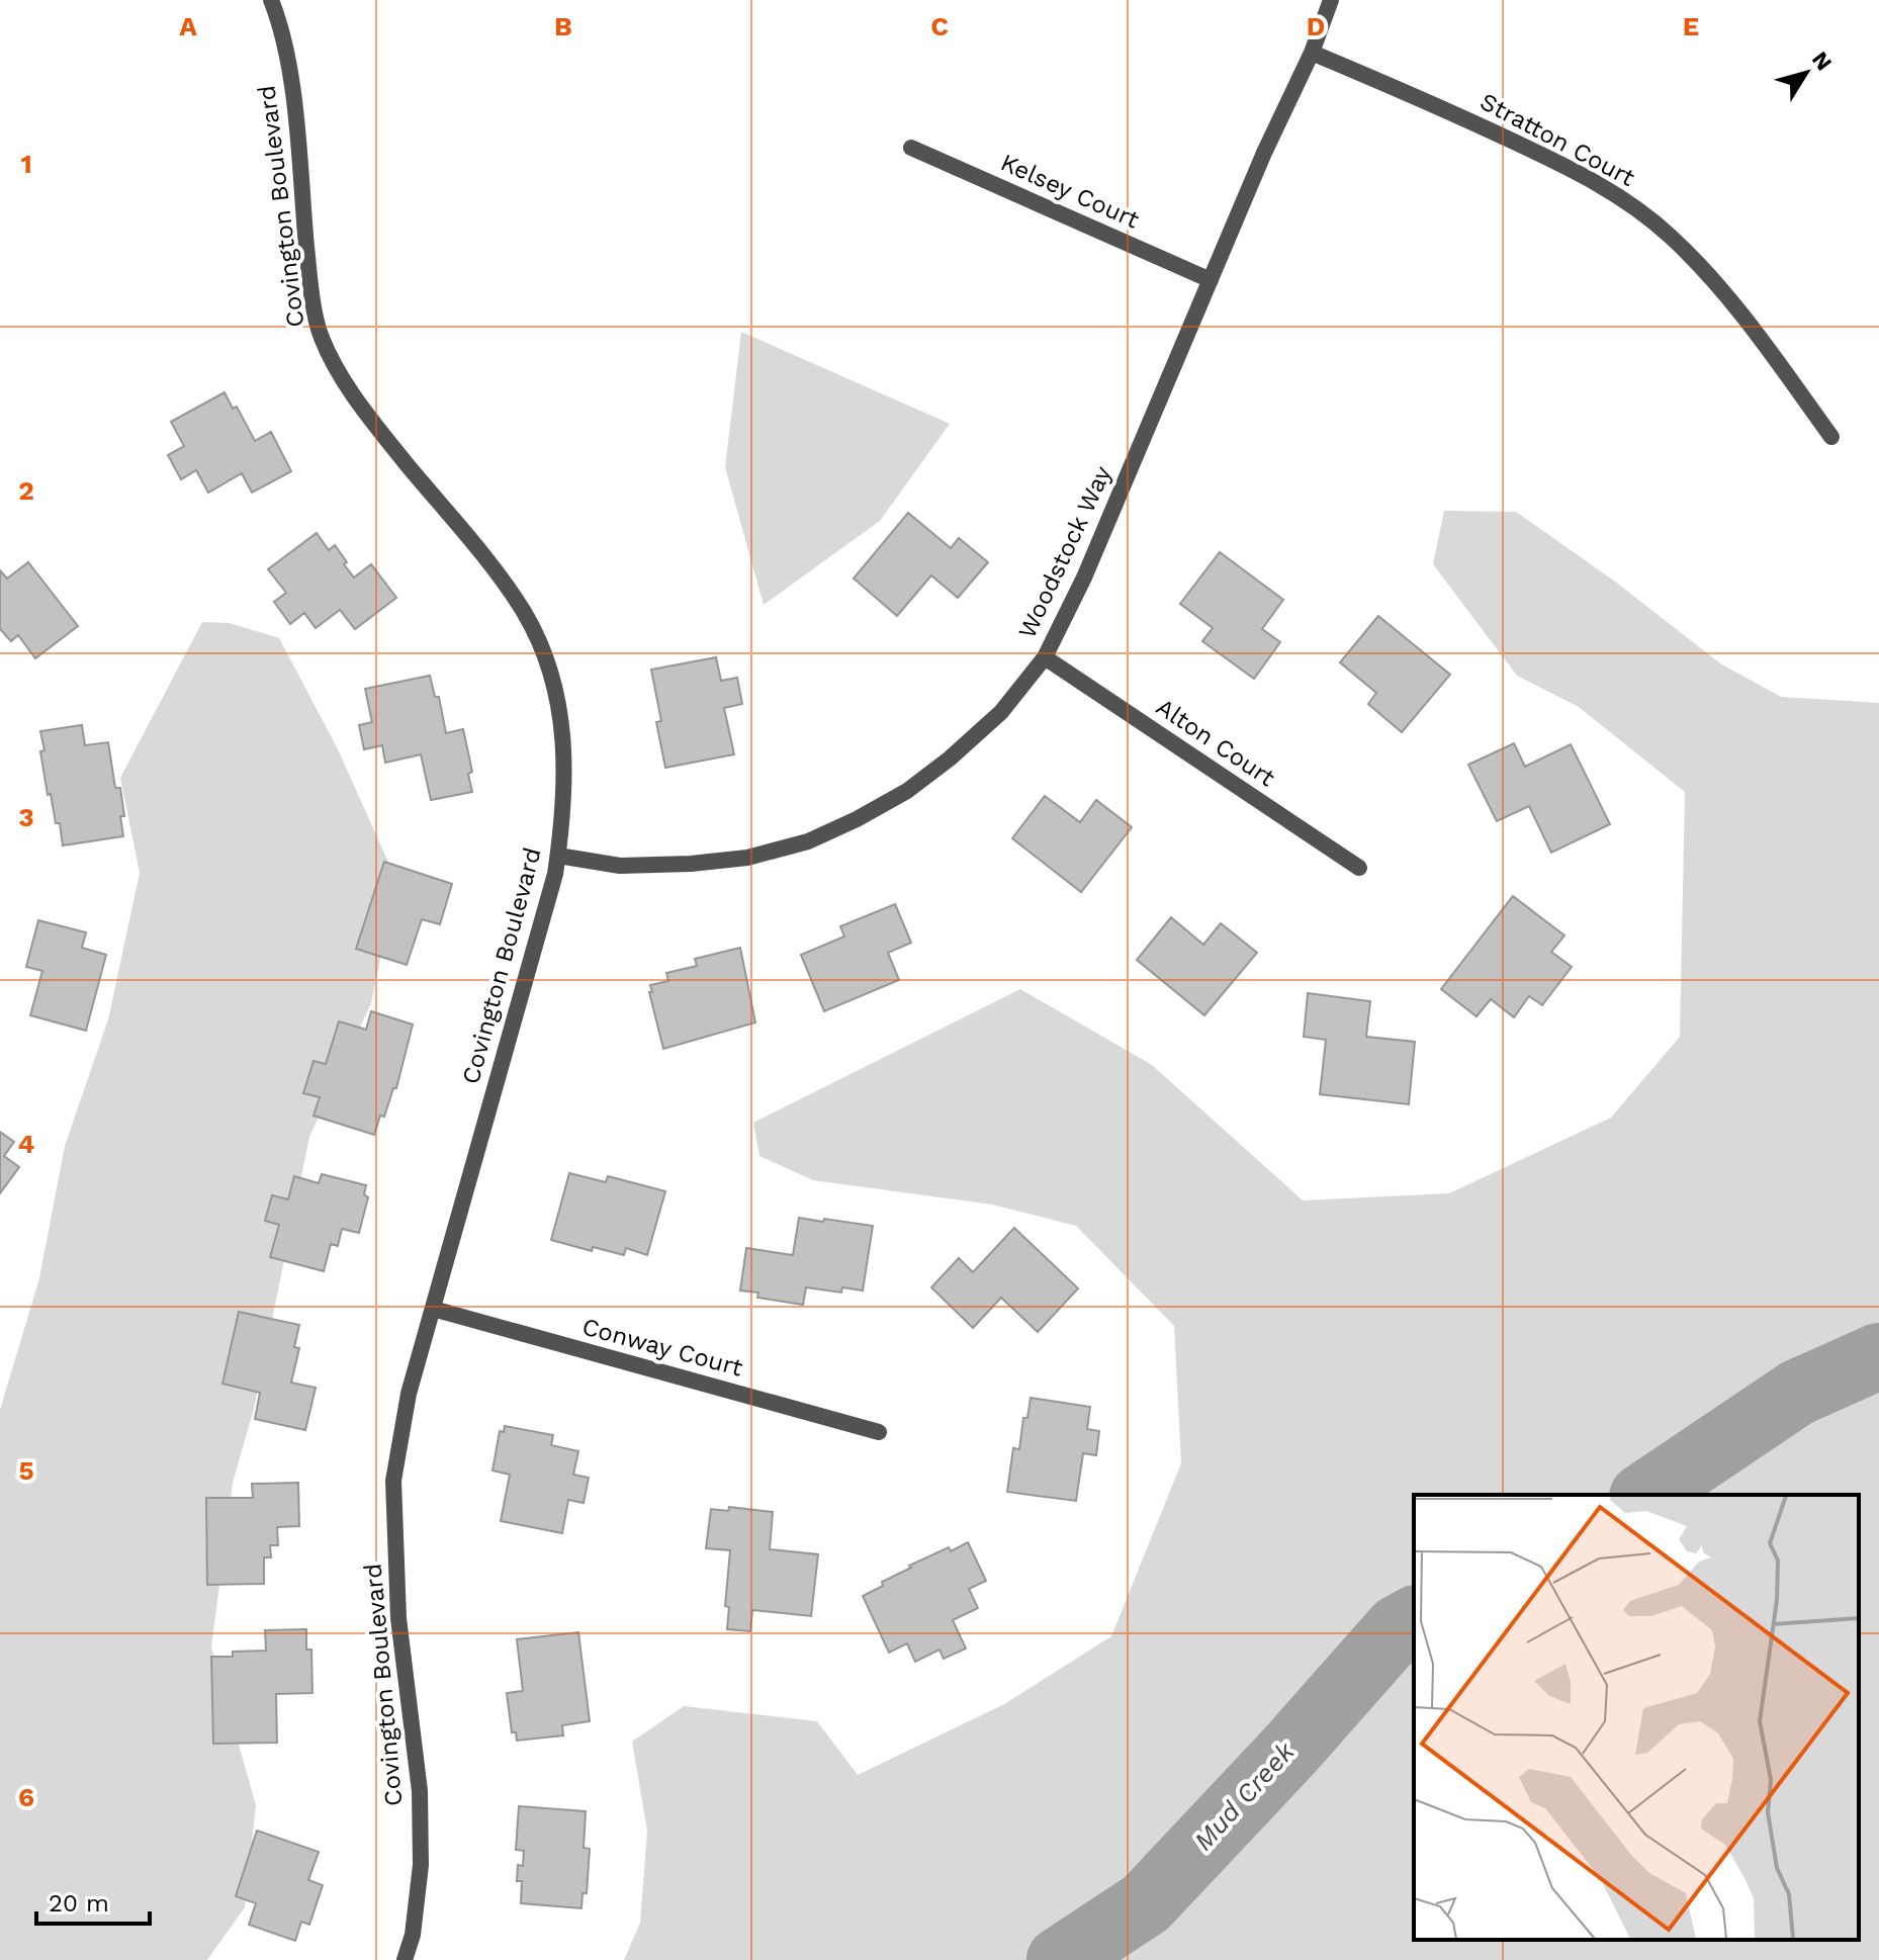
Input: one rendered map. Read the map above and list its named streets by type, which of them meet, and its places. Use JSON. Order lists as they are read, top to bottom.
{
  "streets": {
    "street": [
      "Stratton Court",
      "Kelsey Court",
      "Covington Boulevard",
      "Woodstock Way",
      "Alton Court",
      "Conway Court"
    ]
  },
  "crossings": [
    ["Stratton Court", "Woodstock Way"],
    ["Kelsey Court", "Woodstock Way"],
    ["Covington Boulevard", "Woodstock Way"],
    ["Covington Boulevard", "Conway Court"],
    ["Woodstock Way", "Alton Court"]
  ],
  "water": ["Mud Creek"],
  "scale_bar": "20 m",
  "north": "top right",
  "grid": {
    "columns": [
      "A",
      "B",
      "C",
      "D",
      "E"
    ],
    "rows": [
      "1",
      "2",
      "3",
      "4",
      "5",
      "6"
    ]
  }
}
